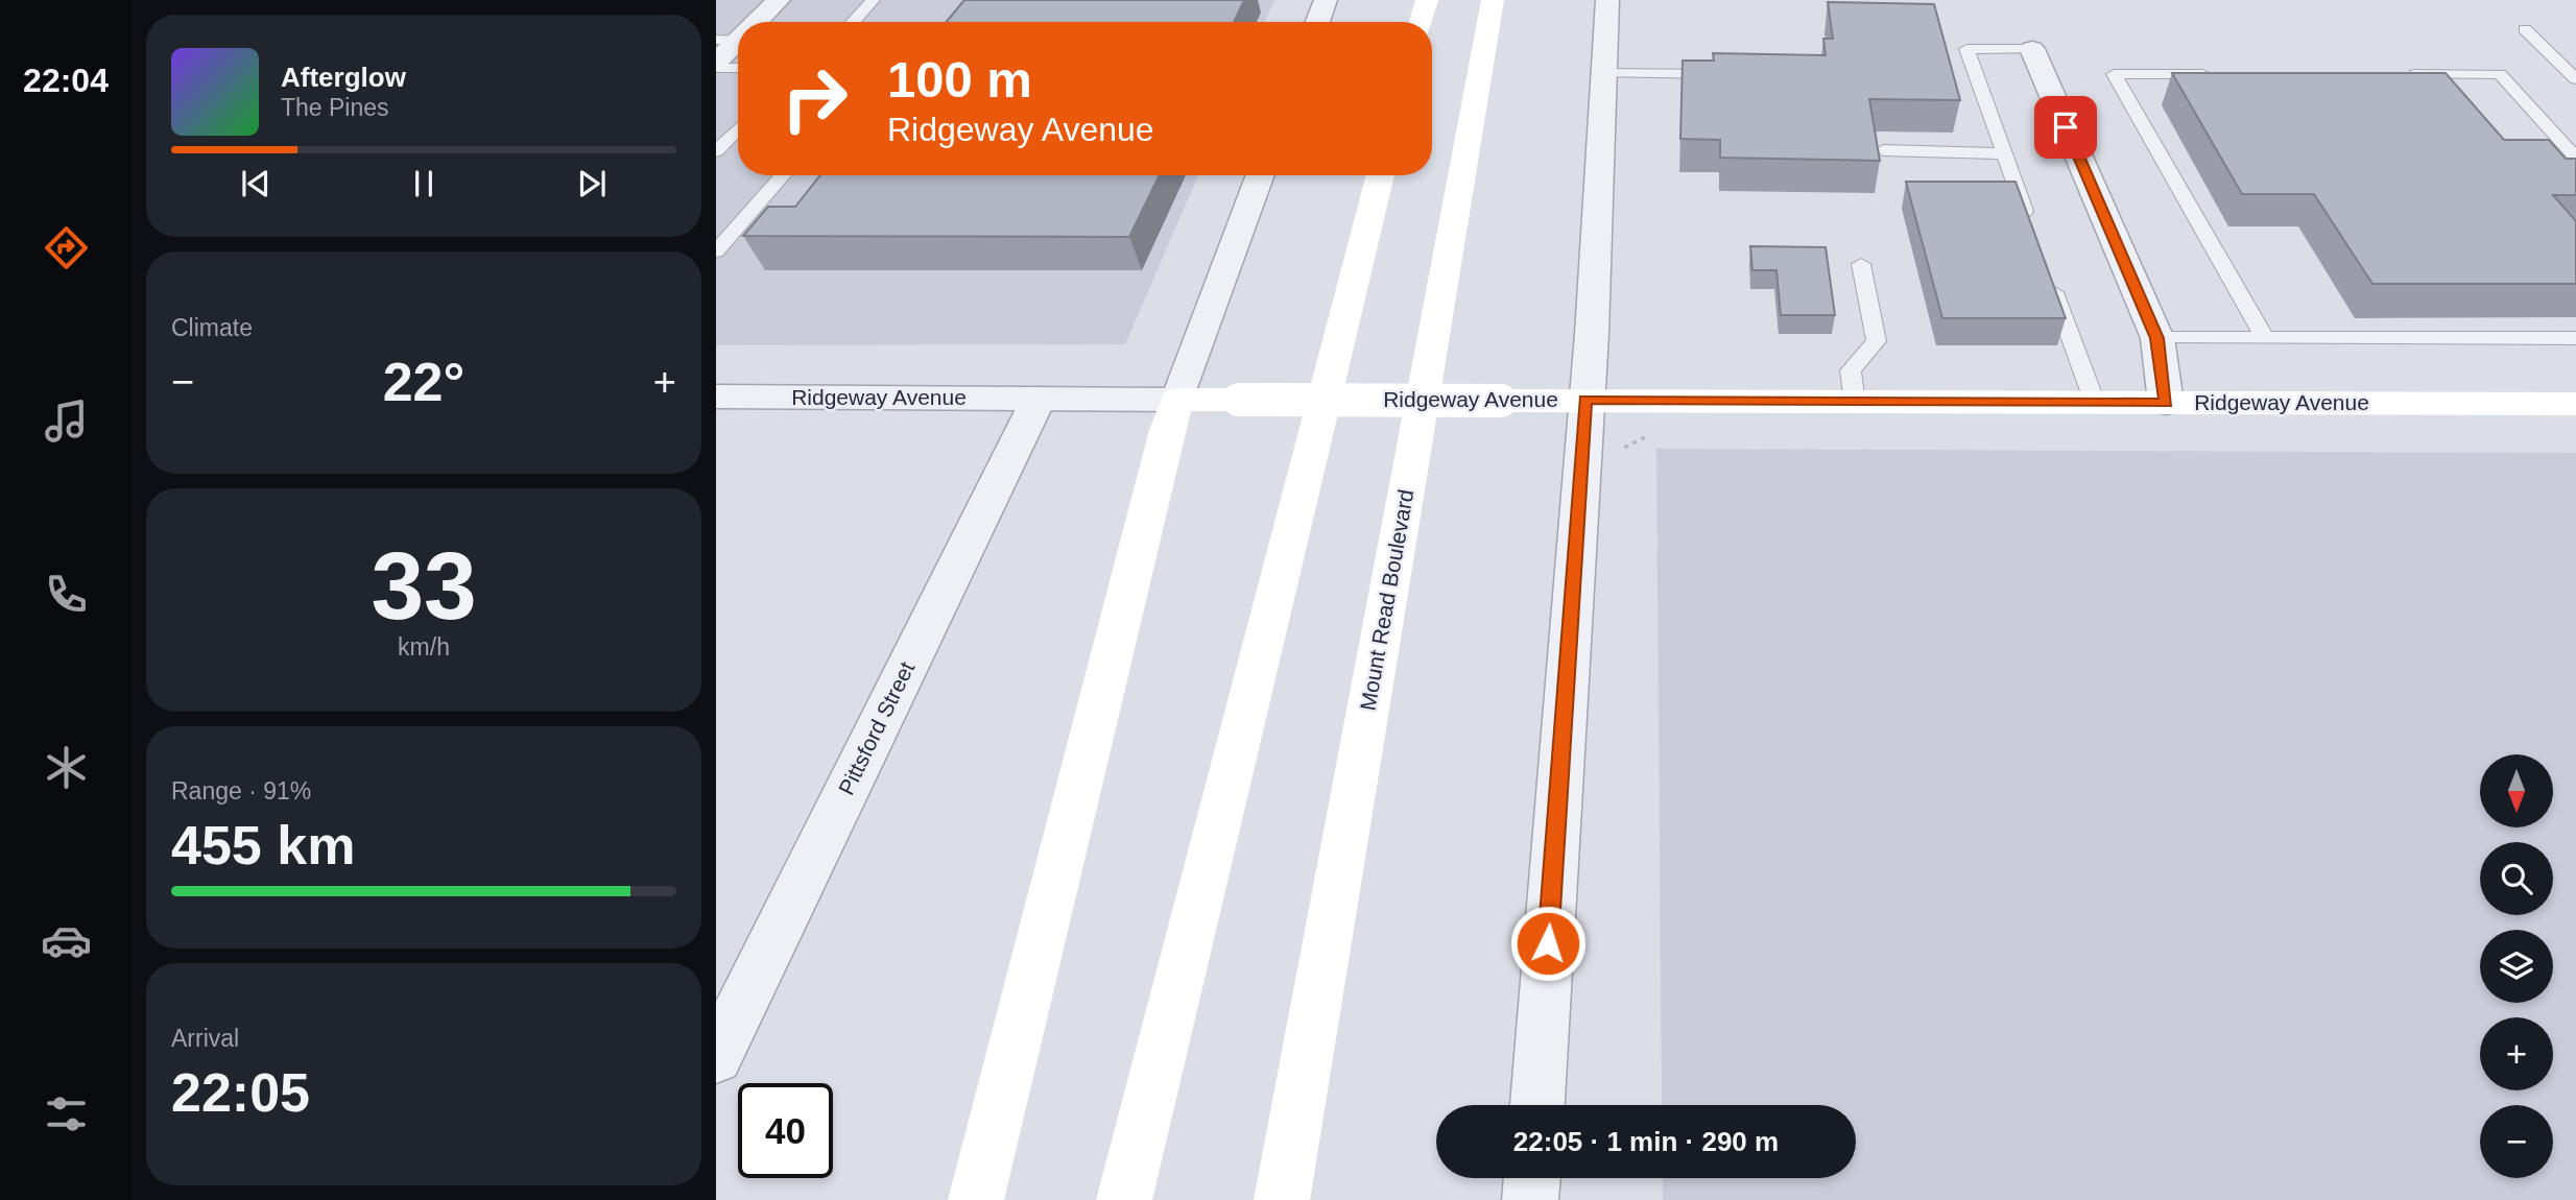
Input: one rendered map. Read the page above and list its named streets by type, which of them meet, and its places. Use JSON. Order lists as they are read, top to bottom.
{
  "streets": {
    "main road": ["Ridgeway Avenue", "Mount Read Boulevard"],
    "street": ["Pittsford Street"]
  },
  "crossings": [
    ["Ridgeway Avenue", "Pittsford Street"]
  ],
  "north": "bottom",
  "page": {
    "tabs": "22:04",
    "turn": ["100 m", "Ridgeway Avenue"],
    "song": ["Afterglow", "The Pines"],
    "tile": [
      "Climate",
      ["33", "km/h"],
      ["Range · 91%", "455 km"],
      ["Arrival", "22:05"]
    ],
    "heat": ["−", "22°", "+"],
    "map_buttons": ["+", "−"],
    "limit": "40",
    "trip": "22:05 · 1 min · 290 m"
  }
}
